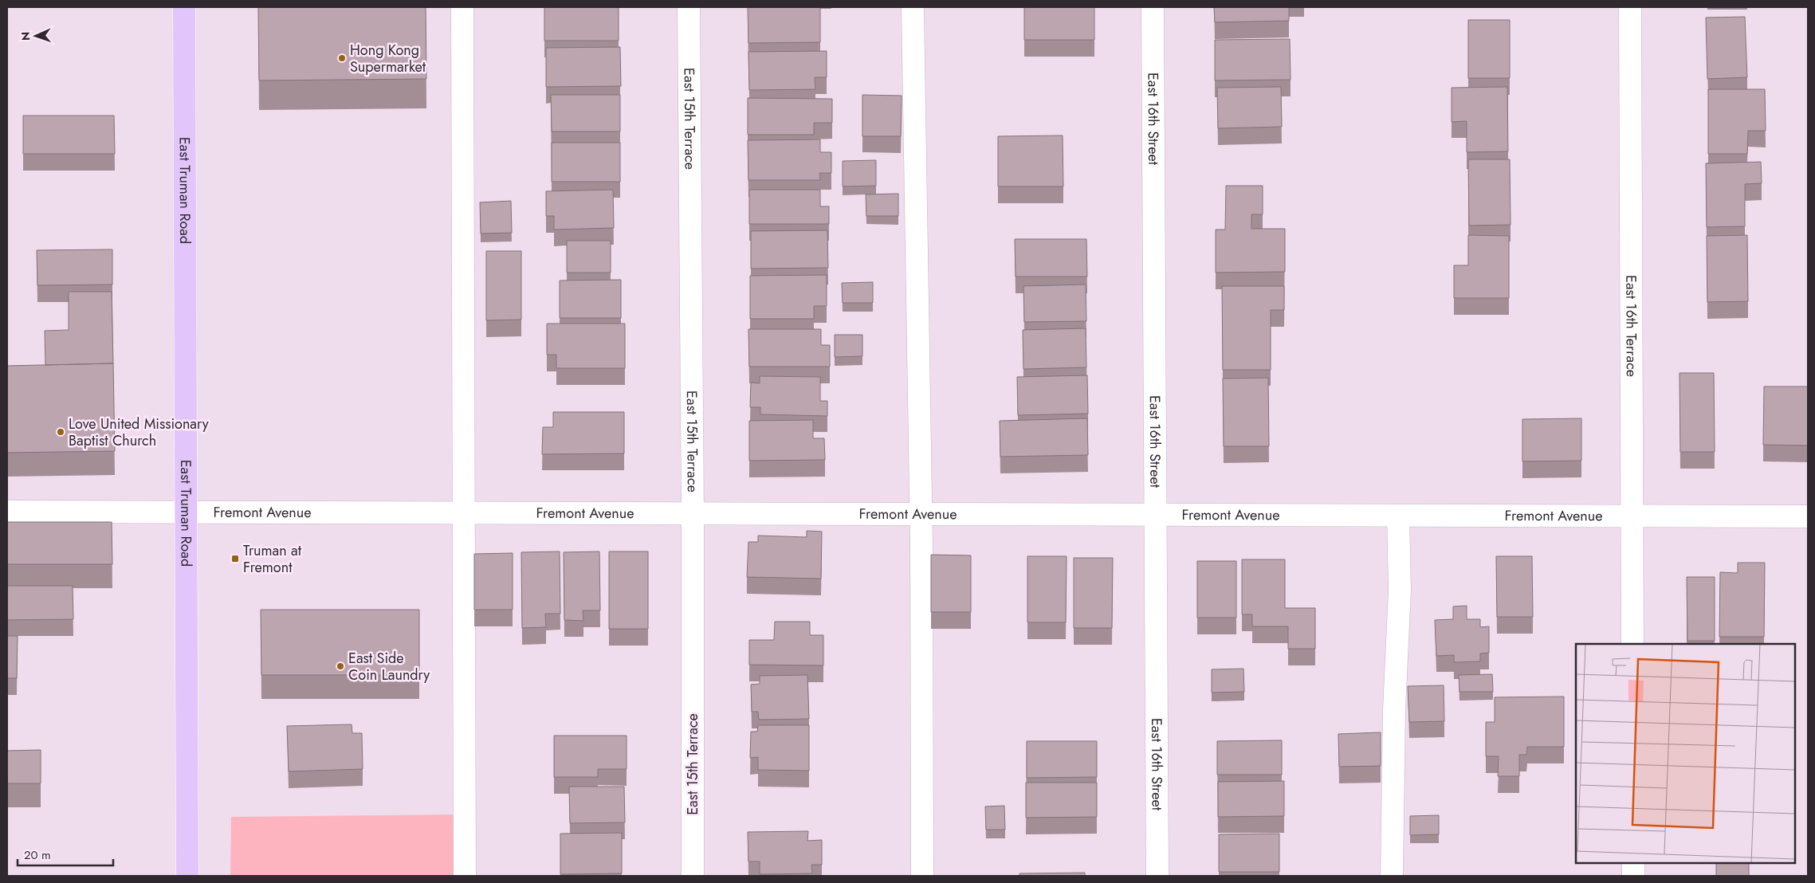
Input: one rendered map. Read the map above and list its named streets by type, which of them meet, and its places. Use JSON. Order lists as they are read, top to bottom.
{
  "streets": {
    "main road": ["East Truman Road"],
    "street": [
      "East 15th Terrace",
      "East 16th Street",
      "East 16th Terrace",
      "Fremont Avenue"
    ]
  },
  "crossings": [
    ["East 15th Terrace", "Fremont Avenue"],
    ["East 16th Street", "Fremont Avenue"],
    ["East Truman Road", "Fremont Avenue"],
    ["East 16th Terrace", "Fremont Avenue"]
  ],
  "places": {
    "other": ["Hong Kong Supermarket", "Love United Missionary Baptist Church", "East Side Coin Laundry"],
    "transit": ["Truman at Fremont"]
  },
  "scale_bar": "20 m",
  "north": "left"
}
